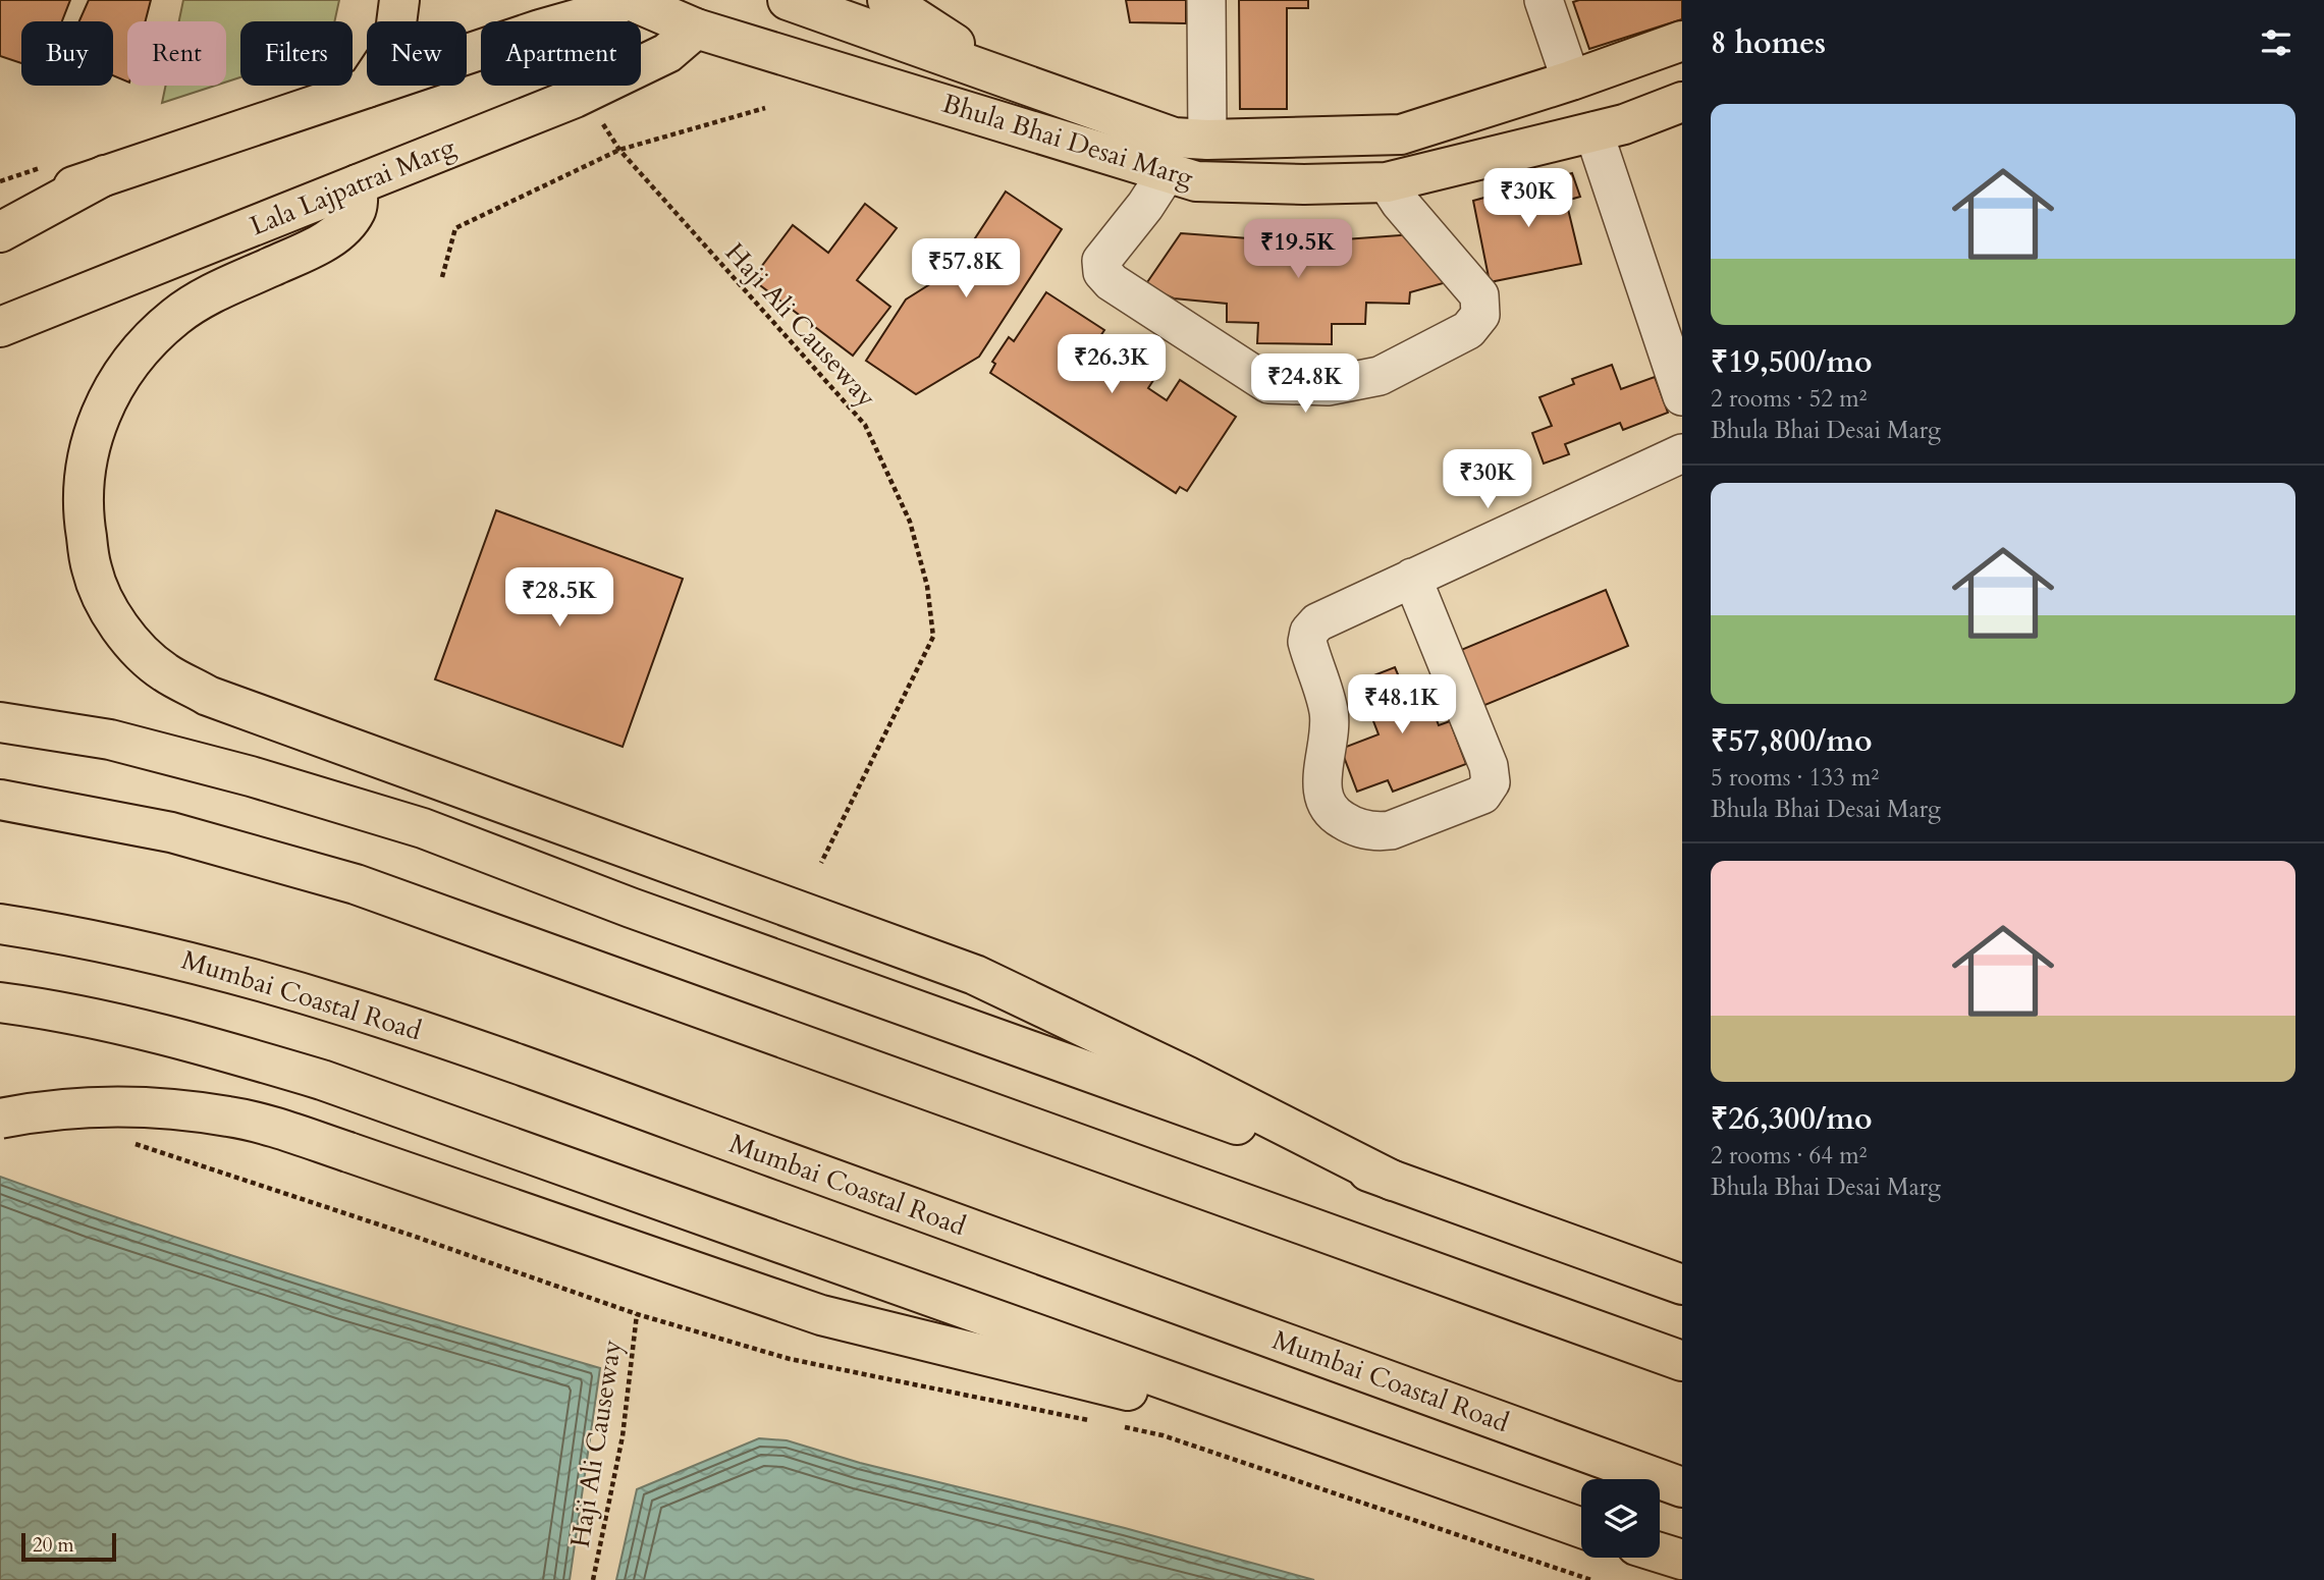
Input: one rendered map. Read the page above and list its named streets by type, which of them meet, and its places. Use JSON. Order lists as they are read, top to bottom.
{
  "streets": {
    "main road": ["Bhula Bhai Desai Marg", "Lala Lajpatrai Marg", "Mumbai Coastal Road"],
    "path": ["Haji Ali Causeway"]
  },
  "crossings": [
    ["Bhula Bhai Desai Marg", "Lala Lajpatrai Marg"]
  ],
  "scale_bar": "20 m",
  "page": {
    "heading": "8 homes",
    "chip": [
      "Buy",
      "Rent",
      "Filters",
      "New",
      "Apartment"
    ],
    "list": [
      {
        "name": "₹19,500/mo",
        "note": "2 rooms · 52 m² · Bhula Bhai Desai Marg"
      },
      {
        "name": "₹57,800/mo",
        "note": "5 rooms · 133 m² · Bhula Bhai Desai Marg"
      },
      {
        "name": "₹26,300/mo",
        "note": "2 rooms · 64 m² · Bhula Bhai Desai Marg"
      }
    ],
    "price": [
      "₹30K",
      "₹19.5K",
      "₹57.8K",
      "₹26.3K",
      "₹24.8K",
      "₹30K",
      "₹28.5K",
      "₹48.1K"
    ],
    "scale": "20 m"
  }
}
